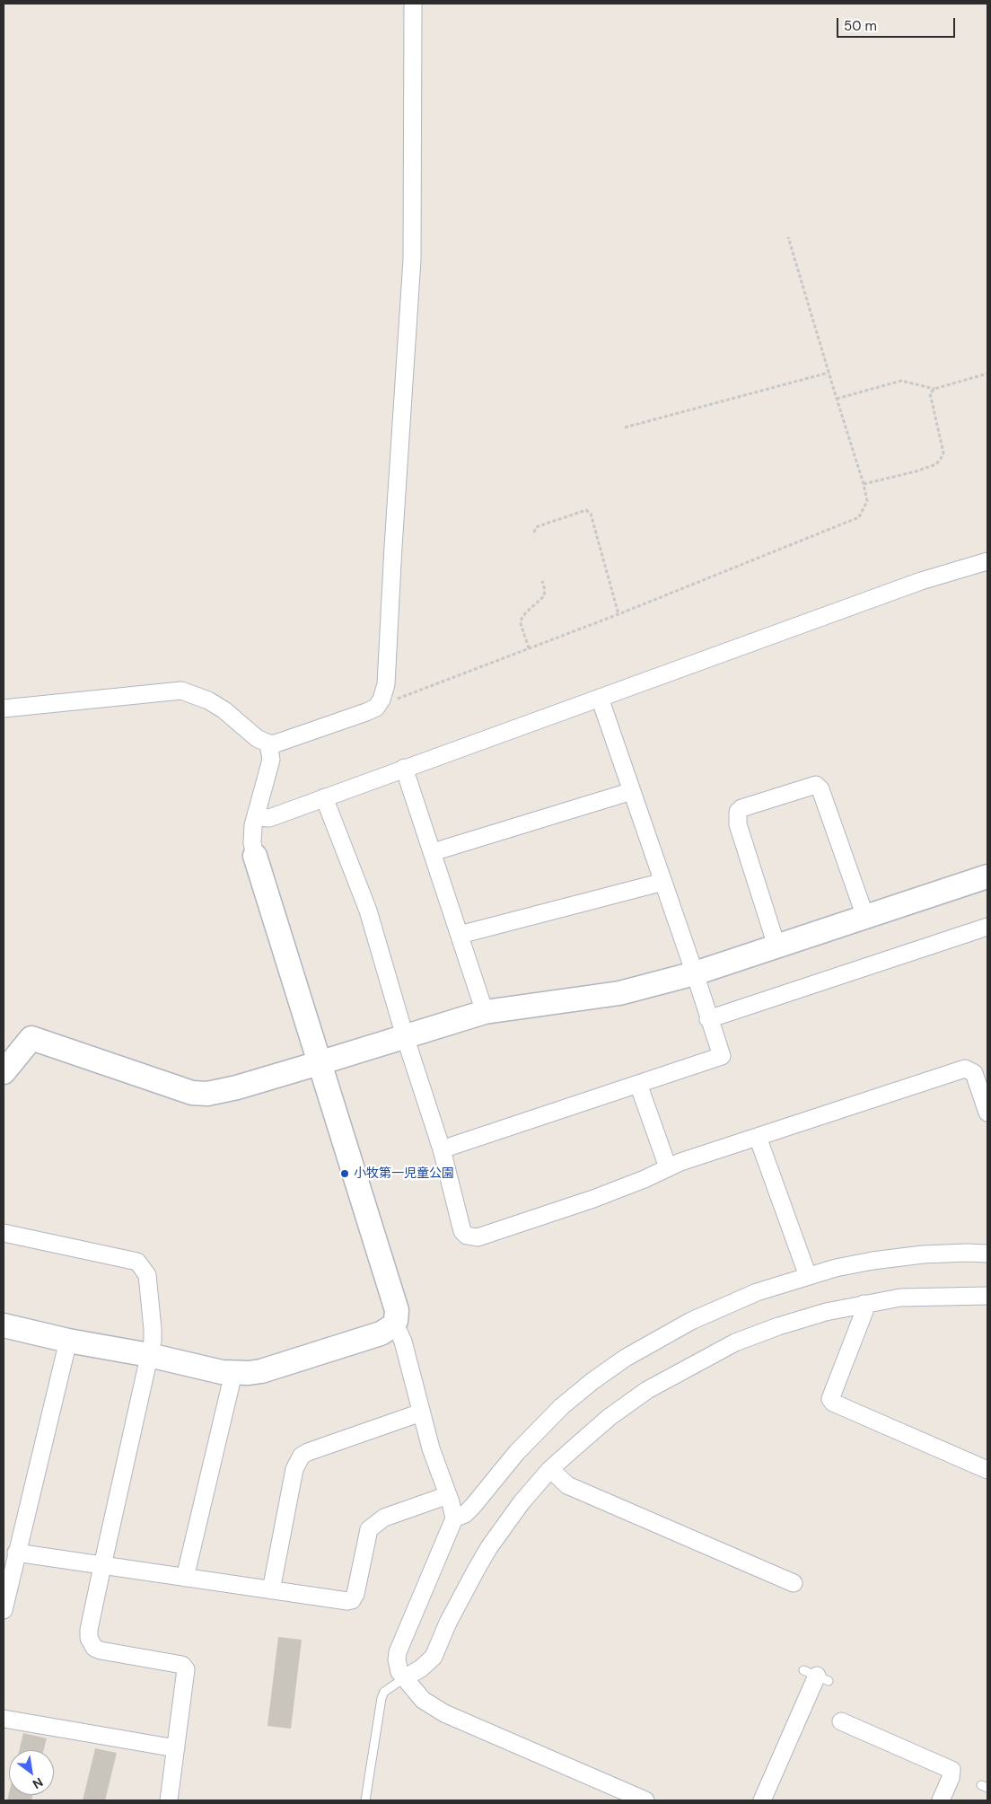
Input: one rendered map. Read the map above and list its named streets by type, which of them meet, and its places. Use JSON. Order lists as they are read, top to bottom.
{
  "places": ["小牧第一児童公園"],
  "scale_bar": "50 m",
  "north": "bottom right"
}
